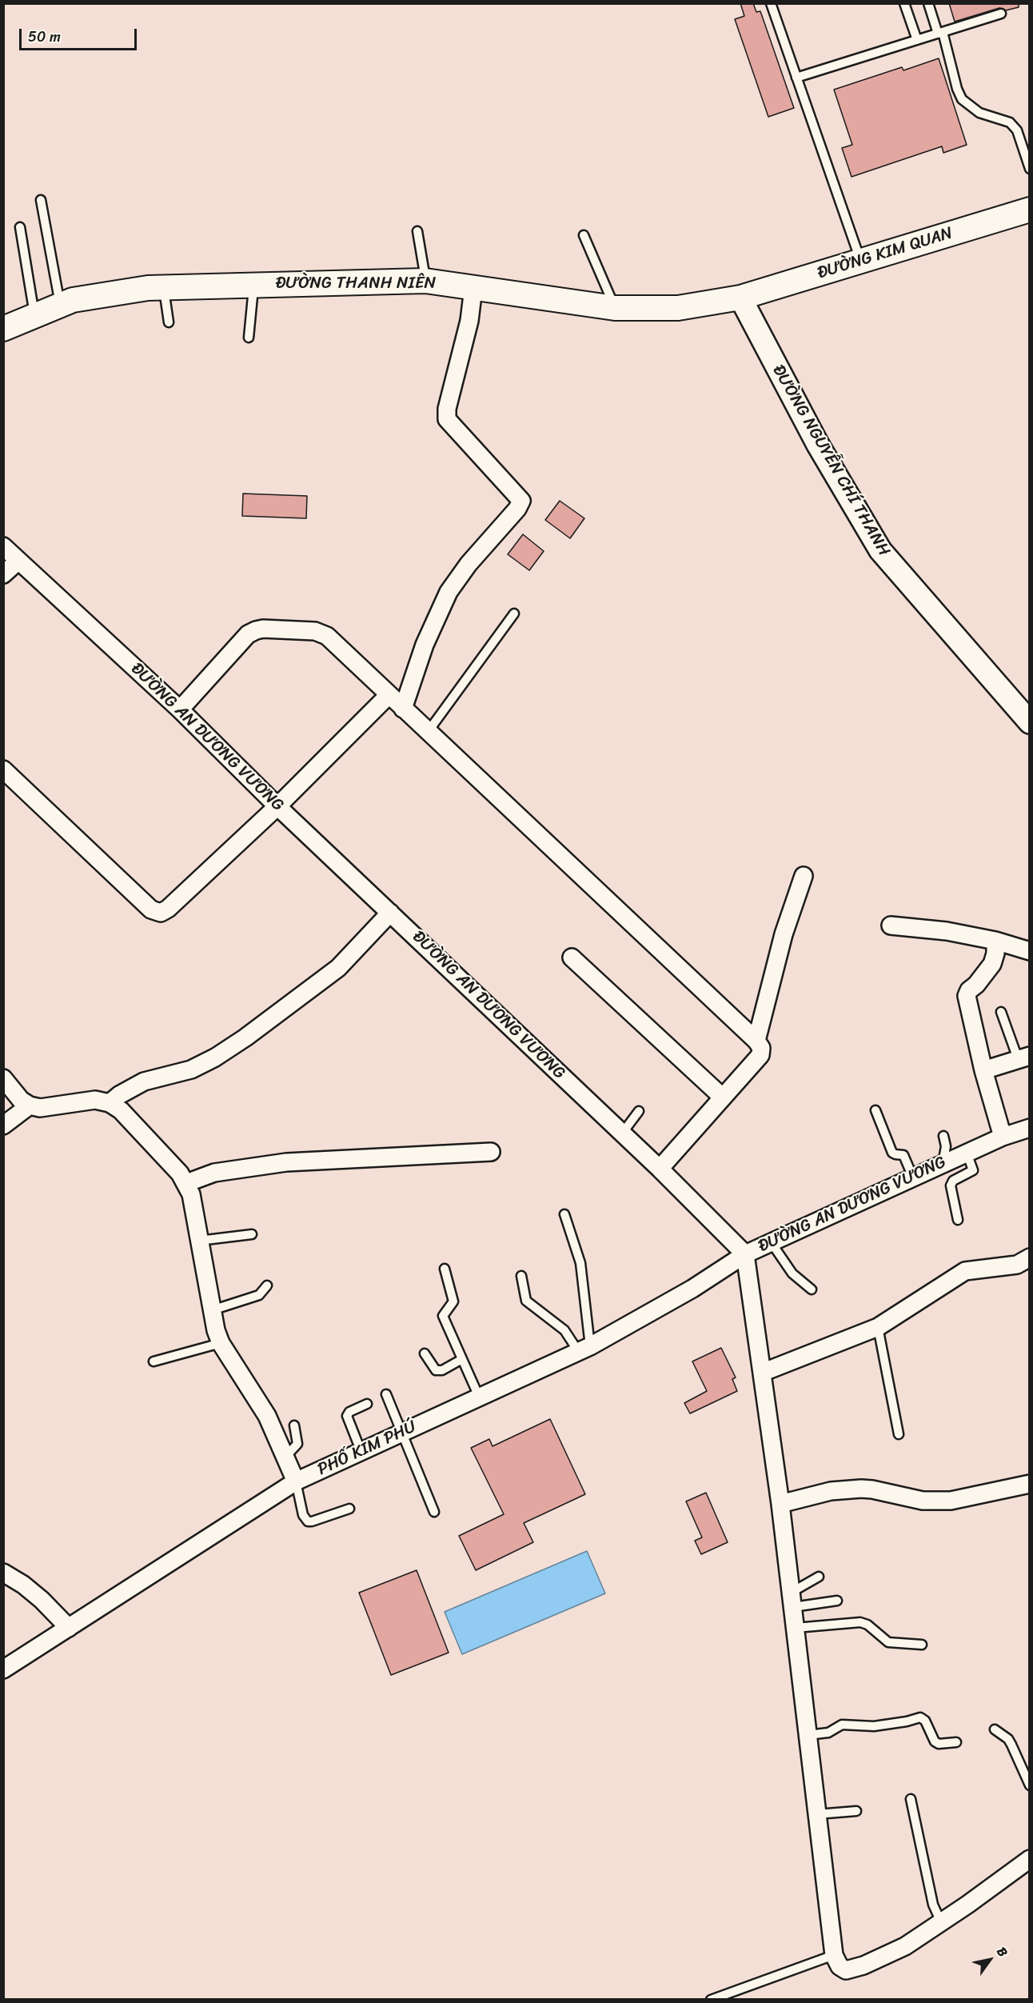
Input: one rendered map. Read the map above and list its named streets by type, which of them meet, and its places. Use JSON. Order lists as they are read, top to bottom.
{
  "streets": {
    "main road": ["ĐƯỜNG KIM QUAN", "ĐƯỜNG THANH NIÊN"],
    "street": ["ĐƯỜNG NGUYỄN CHÍ THANH", "ĐƯỜNG AN DƯƠNG VƯƠNG", "PHỐ KIM PHÚ"]
  },
  "crossings": [
    ["ĐƯỜNG KIM QUAN", "ĐƯỜNG THANH NIÊN"],
    ["ĐƯỜNG KIM QUAN", "ĐƯỜNG NGUYỄN CHÍ THANH"],
    ["ĐƯỜNG THANH NIÊN", "ĐƯỜNG NGUYỄN CHÍ THANH"],
    ["ĐƯỜNG AN DƯƠNG VƯƠNG", "PHỐ KIM PHÚ"]
  ],
  "scale_bar": "50 m",
  "north": "top right"
}
